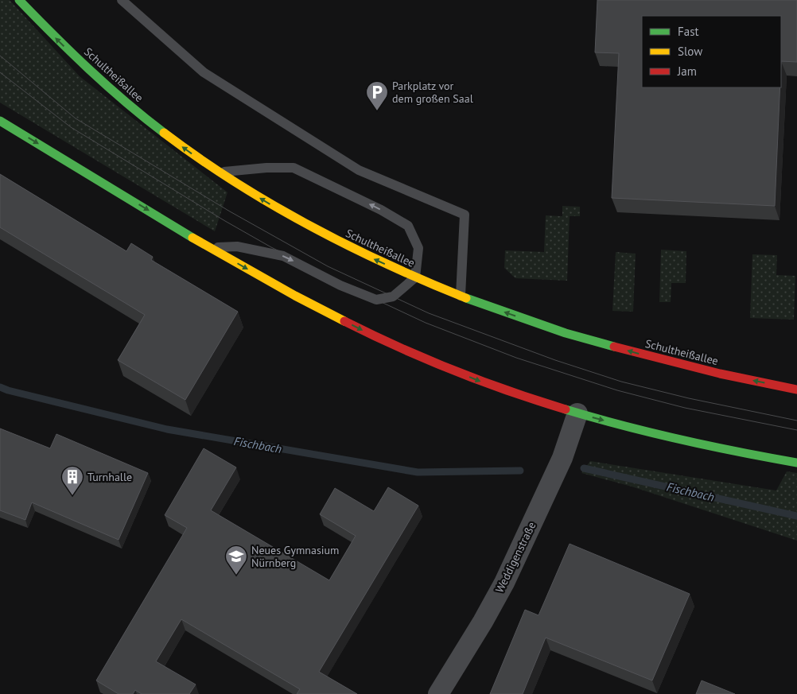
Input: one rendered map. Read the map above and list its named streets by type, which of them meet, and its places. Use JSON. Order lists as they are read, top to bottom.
{
  "streets": {
    "main road": ["Schultheißallee"],
    "street": ["Weddigenstraße"]
  },
  "water": ["Fischbach"],
  "places": {
    "parking": ["Parkplatz vor dem großen Saal"],
    "building": ["Turnhalle"],
    "school or university": ["Neues Gymnasium Nürnberg"]
  },
  "legend": ["Fast", "Slow", "Jam"]
}
